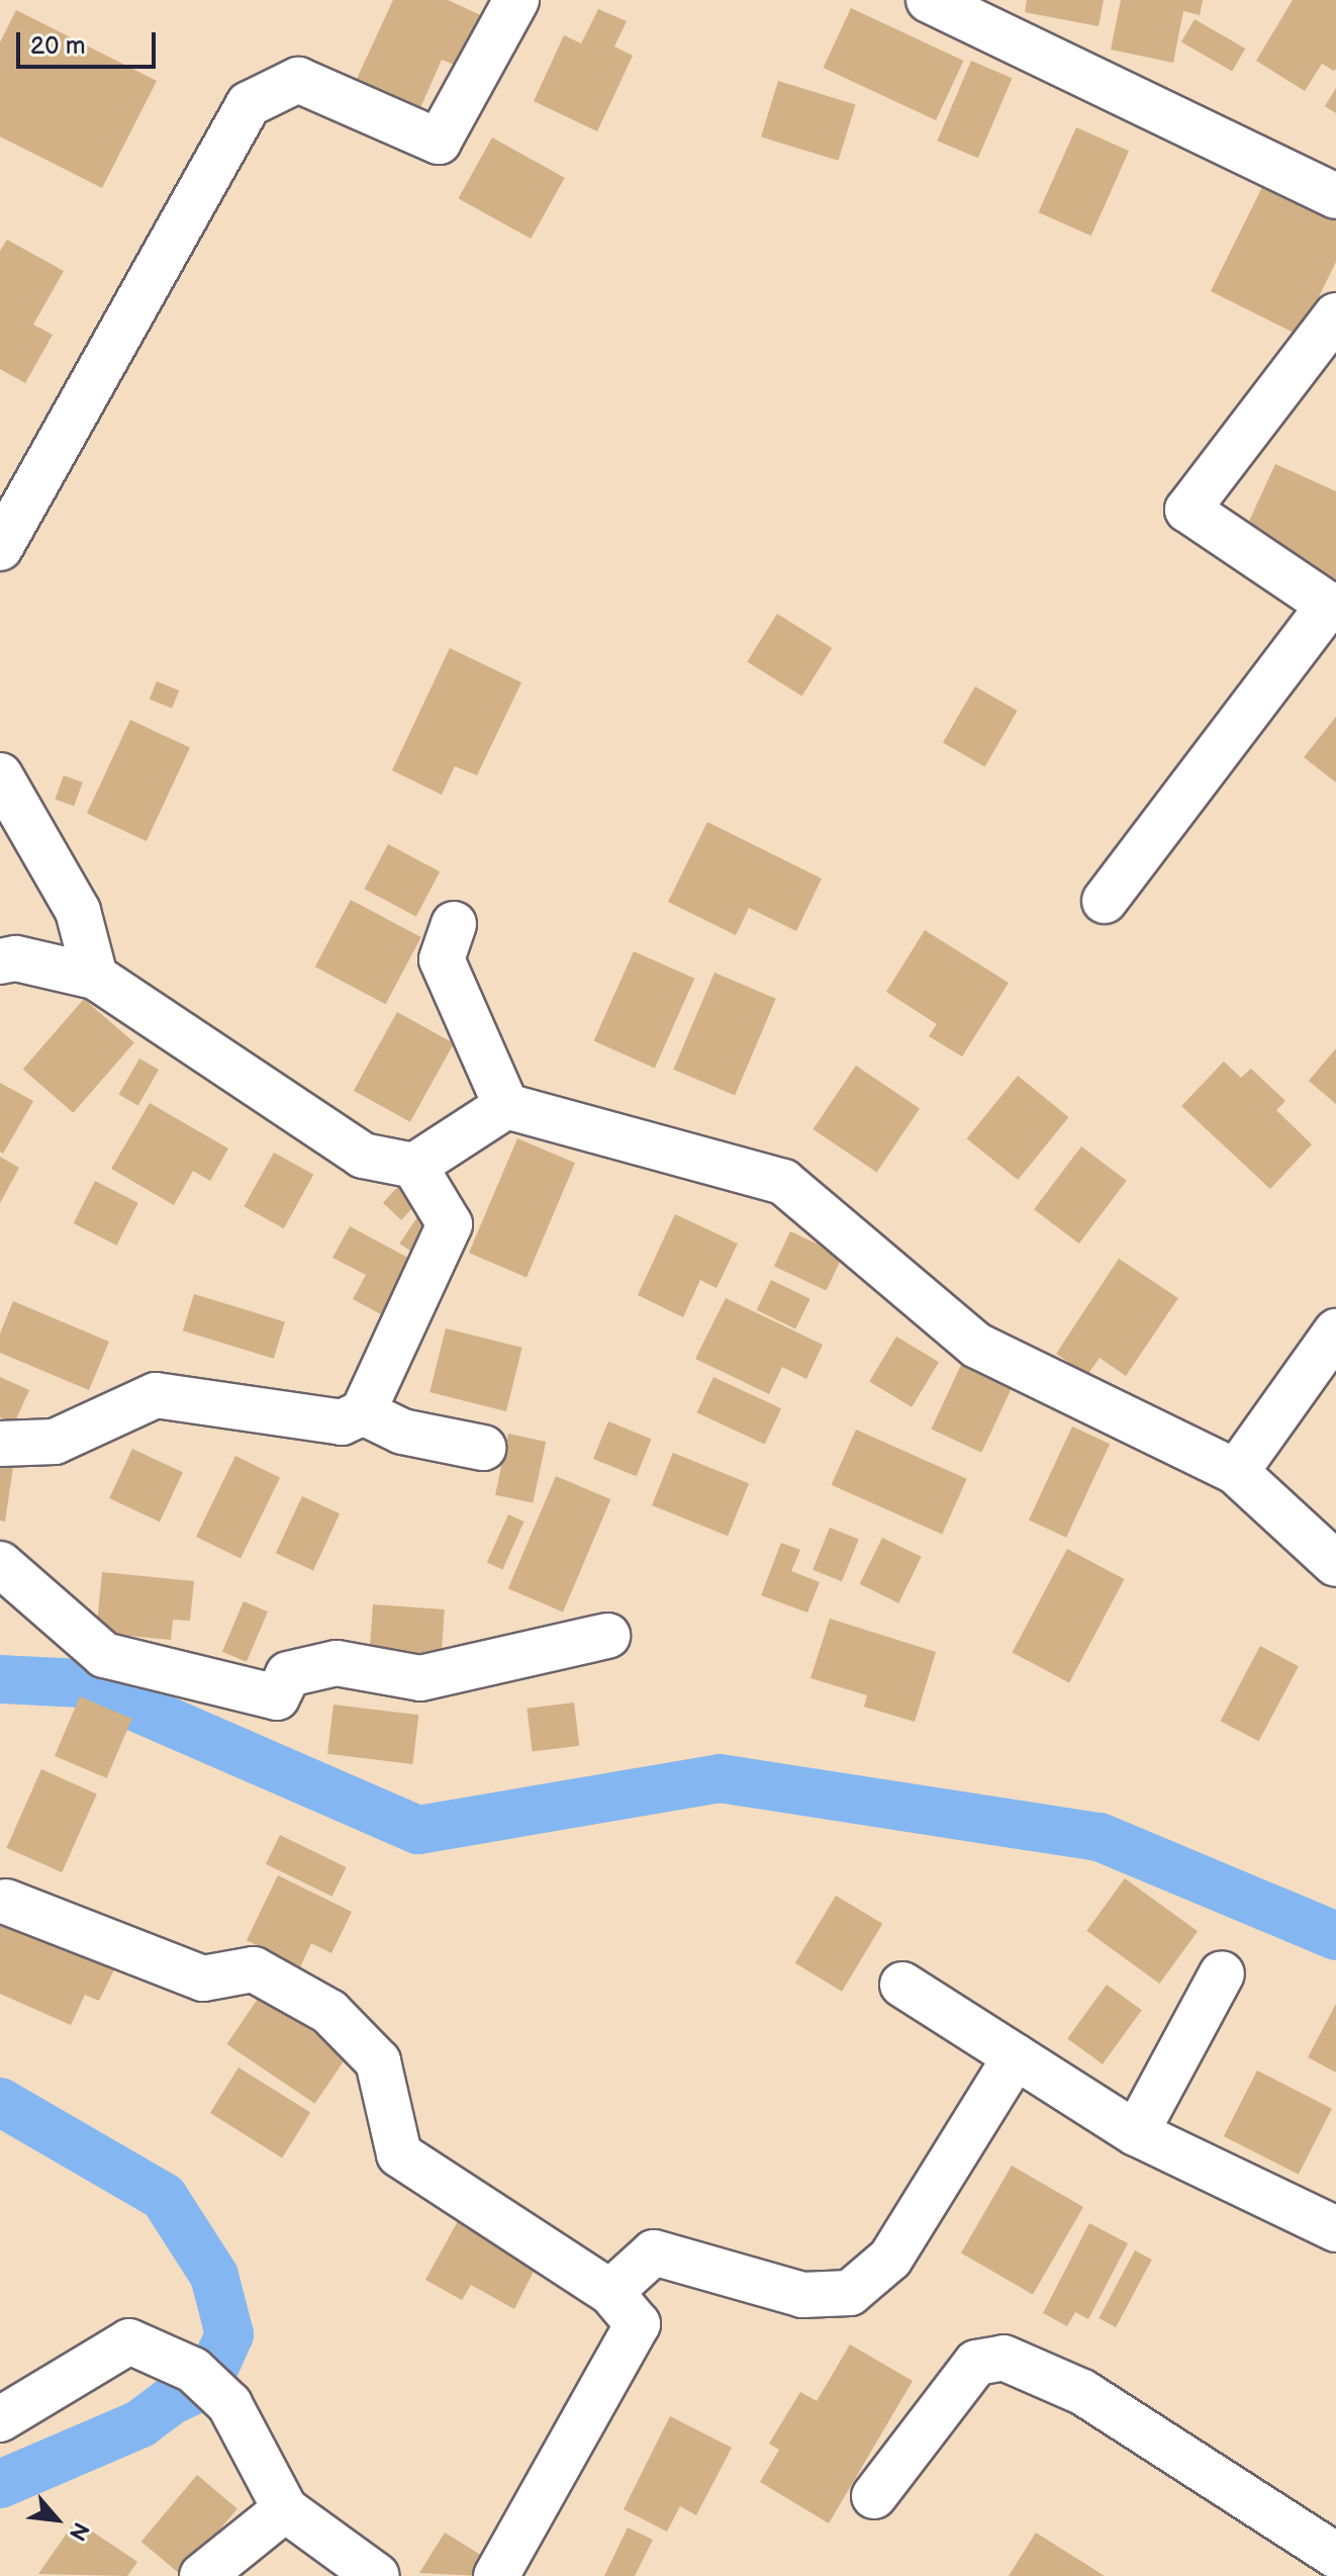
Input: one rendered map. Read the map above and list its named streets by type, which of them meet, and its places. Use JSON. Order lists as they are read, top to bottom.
{
  "scale_bar": "20 m",
  "north": "bottom right"
}
